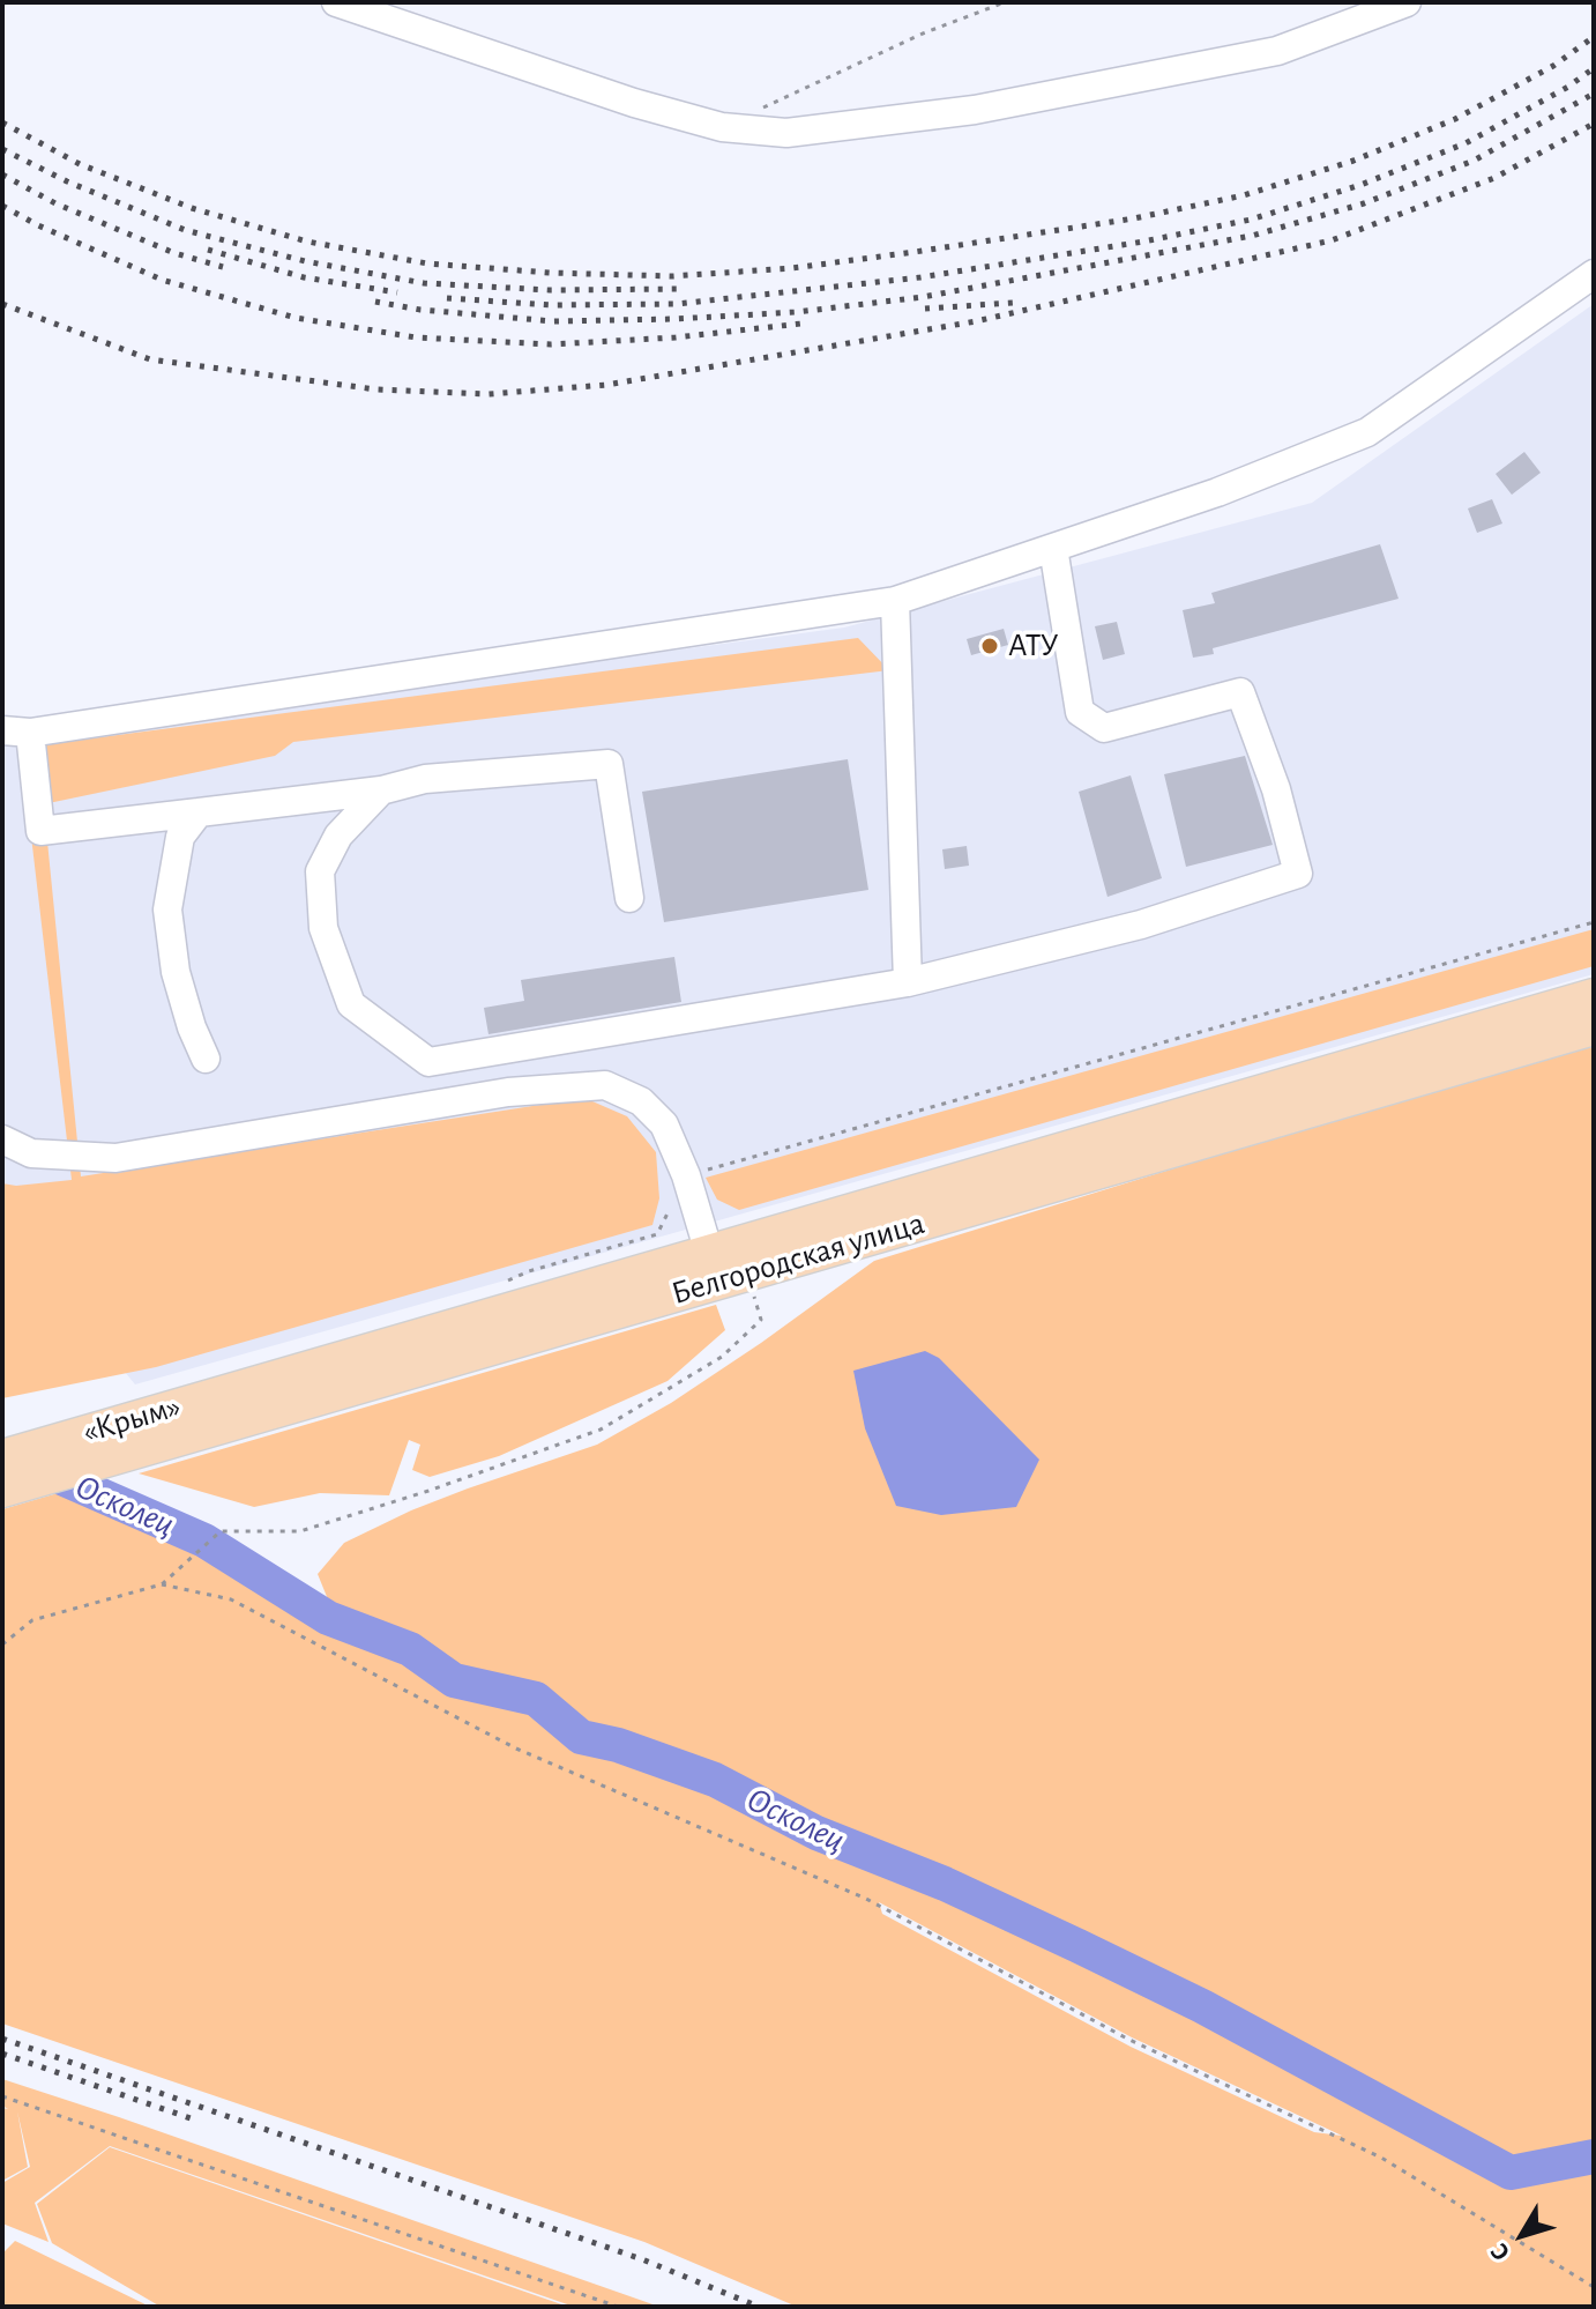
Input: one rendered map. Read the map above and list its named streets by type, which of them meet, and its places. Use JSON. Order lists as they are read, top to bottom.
{
  "streets": {
    "main road": ["Белгородская улица", "«Крым»"]
  },
  "crossings": [
    ["Белгородская улица", "«Крым»"]
  ],
  "water": ["Осколец"],
  "places": ["АТУ"],
  "north": "bottom left"
}
